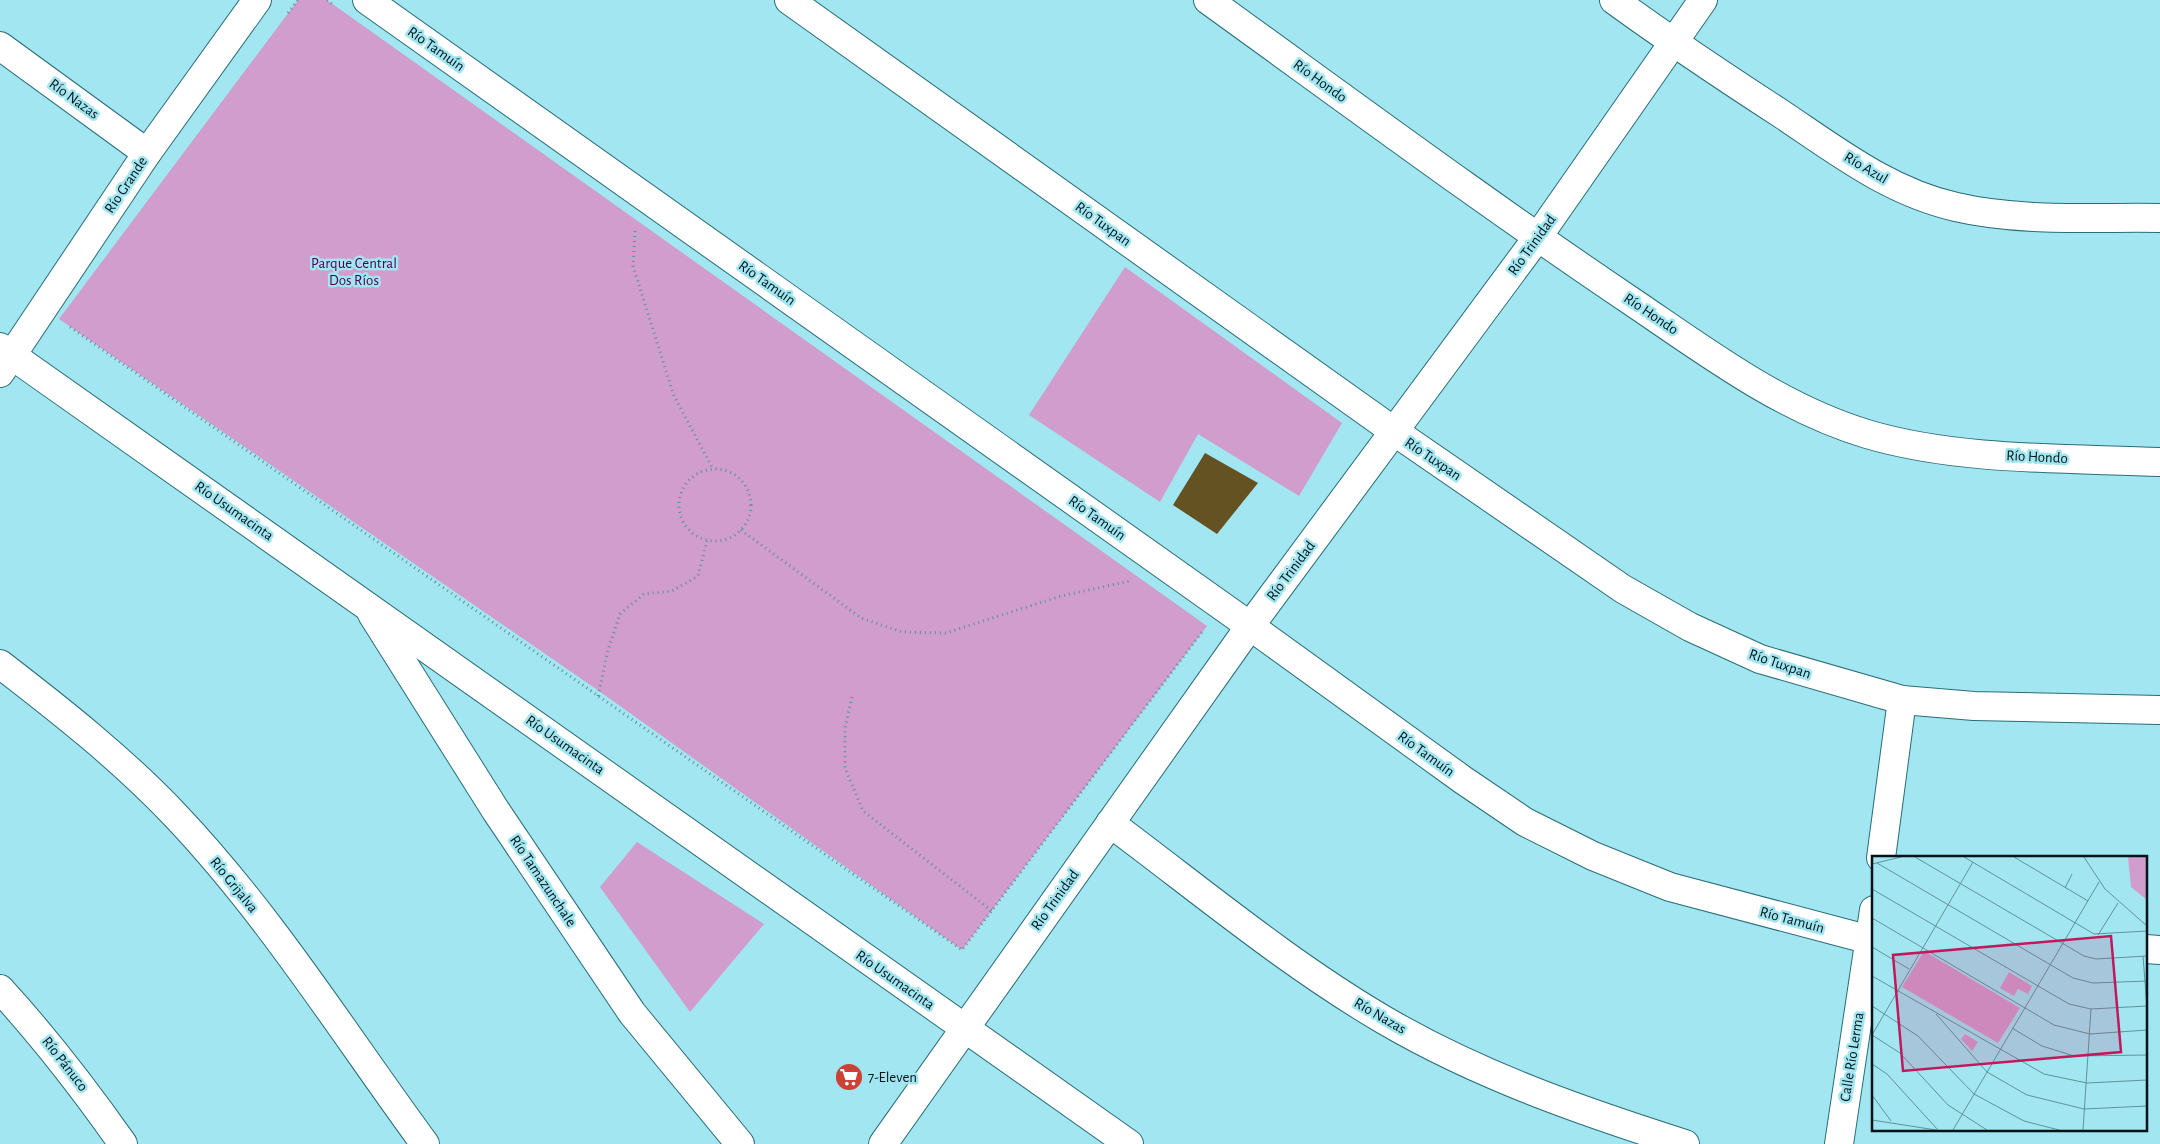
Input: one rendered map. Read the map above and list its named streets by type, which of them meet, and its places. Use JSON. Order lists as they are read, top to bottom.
{
  "streets": {
    "street": [
      "Río Tamuín",
      "Río Hondo",
      "Río Nazas",
      "Río Azul",
      "Río Grande",
      "Río Tuxpan",
      "Río Trinidad",
      "Río Usumacinta",
      "Río Tamazunchale",
      "Río Grijalva",
      "Calle Río Lerma",
      "Río Pánuco"
    ]
  },
  "crossings": [
    ["Río Tamuín", "Río Trinidad"],
    ["Río Tamuín", "Calle Río Lerma"],
    ["Río Hondo", "Río Trinidad"],
    ["Río Nazas", "Río Grande"],
    ["Río Nazas", "Río Trinidad"],
    ["Río Azul", "Río Trinidad"],
    ["Río Grande", "Río Usumacinta"],
    ["Río Tuxpan", "Río Trinidad"],
    ["Río Trinidad", "Río Usumacinta"],
    ["Río Usumacinta", "Río Tamazunchale"]
  ],
  "parks": ["Parque Central Dos Ríos"],
  "places": {
    "supermarket": ["7-Eleven"]
  }
}
